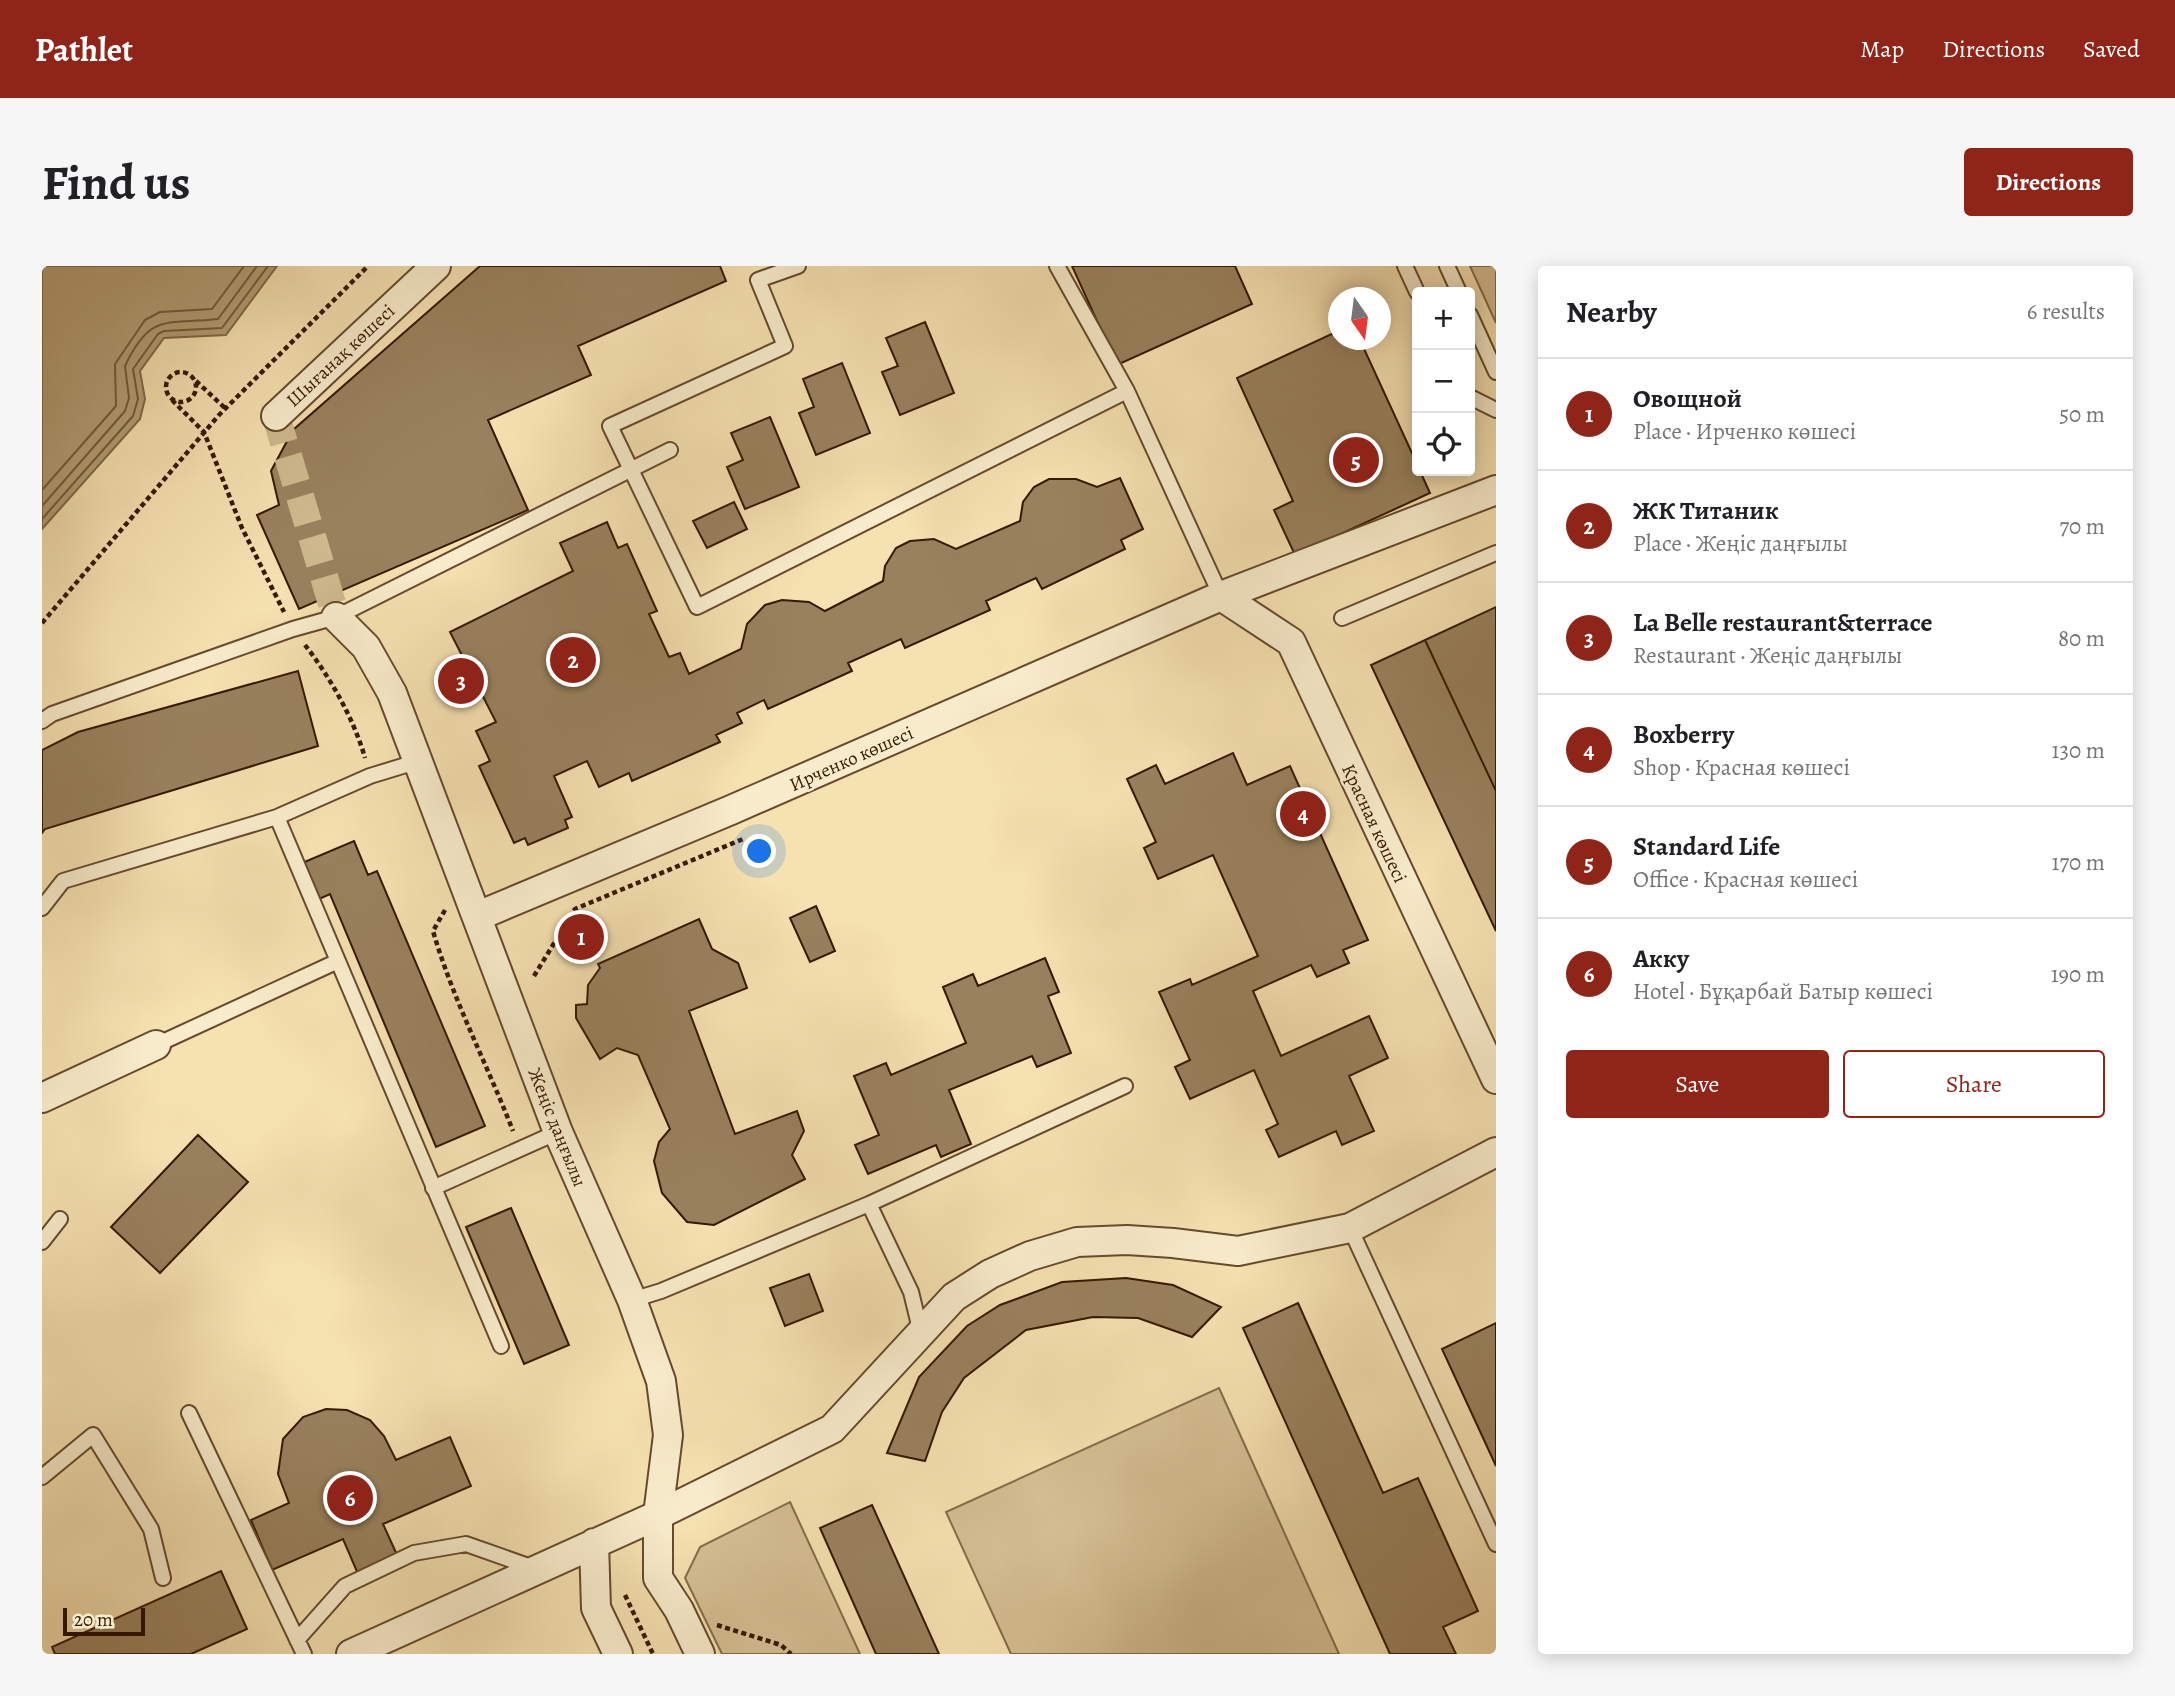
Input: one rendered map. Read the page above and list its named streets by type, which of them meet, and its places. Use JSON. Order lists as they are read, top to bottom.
{
  "streets": {
    "street": [
      "Шығанақ көшесі",
      "Ирченко көшесі",
      "Красная көшесі",
      "Жеңіс даңғылы"
    ]
  },
  "crossings": [
    ["Ирченко көшесі", "Красная көшесі"],
    ["Ирченко көшесі", "Жеңіс даңғылы"]
  ],
  "scale_bar": "20 m",
  "north": "bottom",
  "page": {
    "header": "Pathlet",
    "nav": ["Map", "Directions", "Saved"],
    "buttons": [
      "Directions",
      ["Save", "Share"]
    ],
    "title": "Find us",
    "heading": ["Nearby", "6 results"],
    "map_buttons": ["+", "−"],
    "list": [
      {
        "mark": "1",
        "name": "Овощной",
        "note": "Place · Ирченко көшесі",
        "value": "50 m"
      },
      {
        "mark": "2",
        "name": "ЖК Титаник",
        "note": "Place · Жеңіс даңғылы",
        "value": "70 m"
      },
      {
        "mark": "3",
        "name": "La Belle restaurant&terrace",
        "note": "Restaurant · Жеңіс даңғылы",
        "value": "80 m"
      },
      {
        "mark": "4",
        "name": "Boxberry",
        "note": "Shop · Красная көшесі",
        "value": "130 m"
      },
      {
        "mark": "5",
        "name": "Standard Life",
        "note": "Office · Красная көшесі",
        "value": "170 m"
      },
      {
        "mark": "6",
        "name": "Акку",
        "note": "Hotel · Бұқарбай Батыр көшесі",
        "value": "190 m"
      }
    ],
    "pins": [
      "5",
      "2",
      "3",
      "4",
      "1",
      "6"
    ],
    "scale": "20 m"
  }
}
